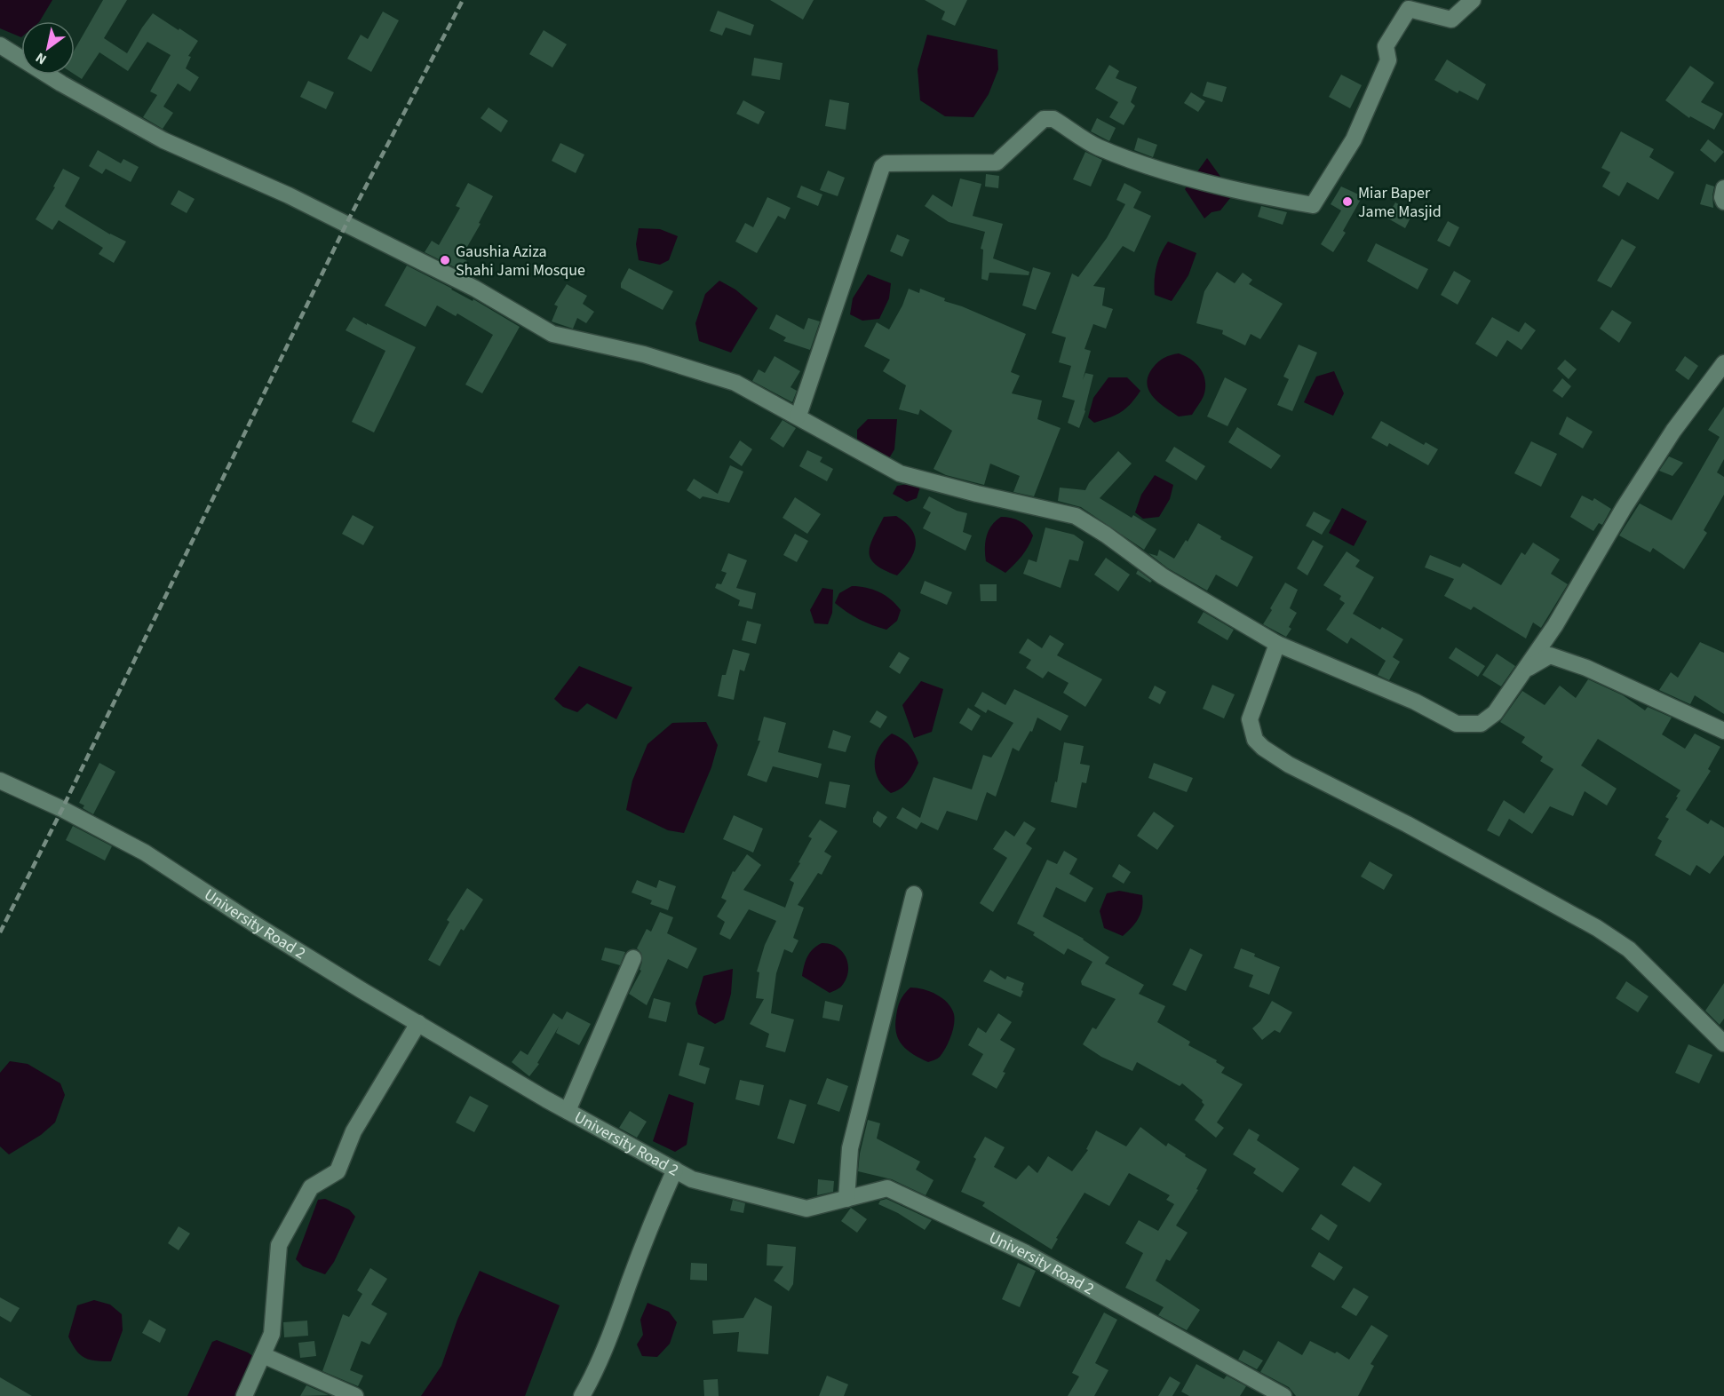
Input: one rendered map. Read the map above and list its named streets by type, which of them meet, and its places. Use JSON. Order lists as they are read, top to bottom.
{
  "streets": {
    "street": ["University Road 2"]
  },
  "places": ["Miar Baper Jame Masjid", "Gaushia Aziza Shahi Jami Mosque"],
  "north": "bottom left"
}
